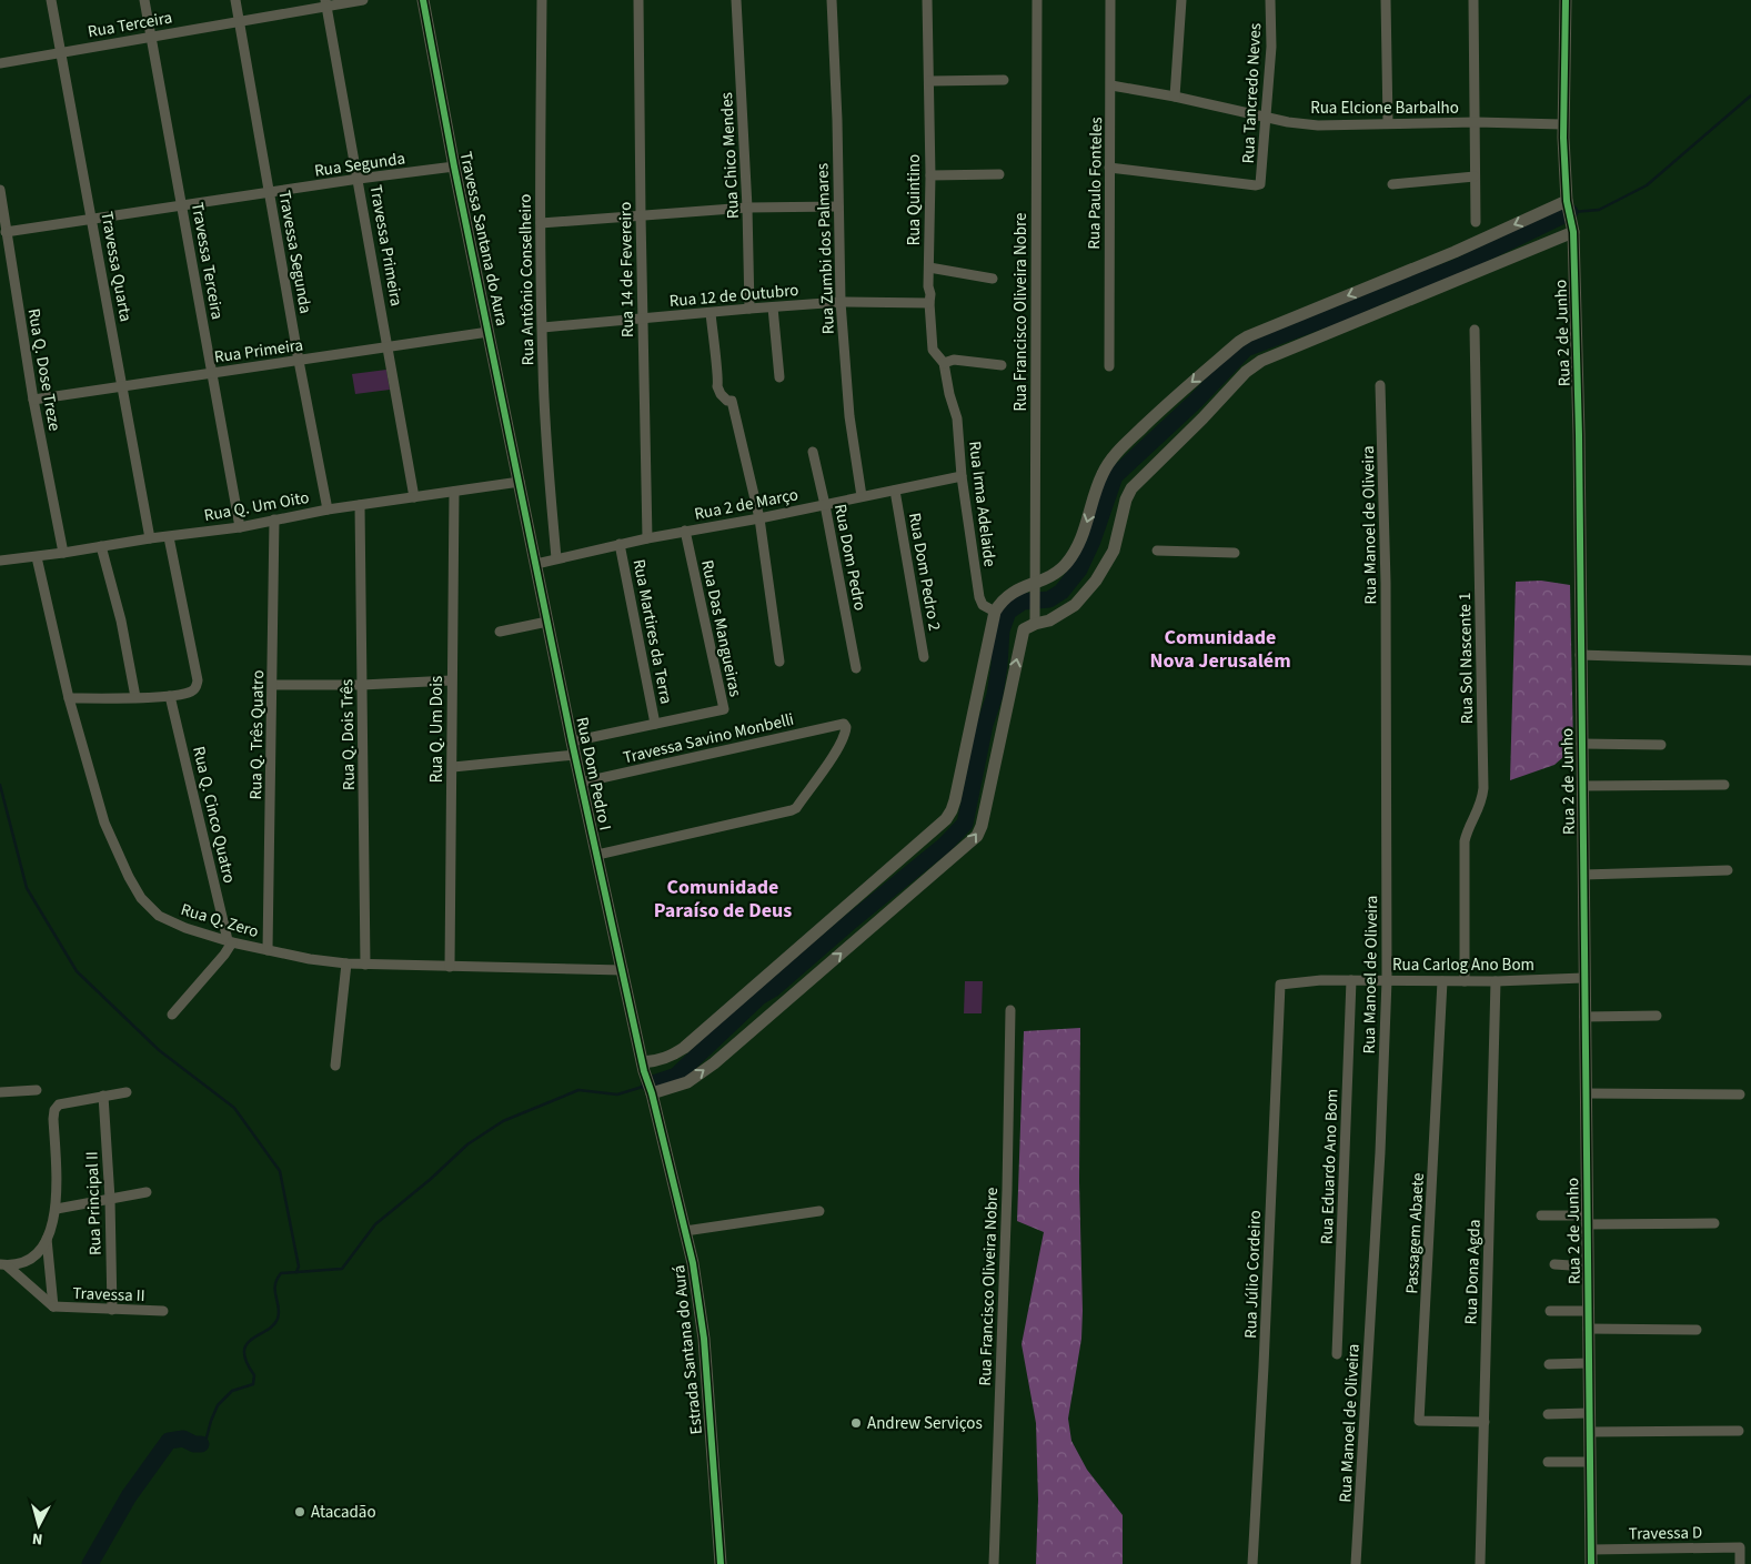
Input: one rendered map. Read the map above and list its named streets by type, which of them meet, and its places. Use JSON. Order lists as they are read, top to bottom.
{
  "streets": {
    "street": [
      "Rua Terceira",
      "Rua Tancredo Neves",
      "Rua Elcione Barbalho",
      "Rua Chico Mendes",
      "Rua Segunda",
      "Rua Paulo Fonteles",
      "Rua Quintino",
      "Travessa Santana do Aura",
      "Travessa Primeira",
      "Rua Zumbi dos Palmares",
      "Travessa Segunda",
      "Travessa Terceira",
      "Travessa Quarta",
      "Rua 14 de Fevereiro",
      "Rua Antônio Conselheiro",
      "Rua 12 de Outubro",
      "Rua Francisco Oliveira Nobre",
      "Rua 2 de Junho",
      "Rua Primeira",
      "Rua Q. Dose Treze",
      "Rua 2 de Março",
      "Rua Irma Adelaide",
      "Rua Q. Um Oito",
      "Rua Manoel de Oliveira",
      "Rua Dom Pedro",
      "Rua Dom Pedro 2",
      "Rua Das Mangueiras",
      "Rua Martires da Terra",
      "Rua Sol Nascente 1",
      "Rua Q. Um Dois",
      "Rua Q. Três Quatro",
      "Rua Q. Dois Três",
      "Travessa Savino Monbelli",
      "Rua Dom Pedro I",
      "Rua Q. Cinco Quatro",
      "Rua Q. Zero",
      "Rua Carlog Ano Bom",
      "Rua Eduardo Ano Bom",
      "Rua Principal II",
      "Passagem Abaete",
      "Rua Dona Agda",
      "Rua Júlio Cordeiro",
      "Travessa II",
      "Estrada Santana do Aurá",
      "Travessa D"
    ]
  },
  "crossings": [
    ["Rua Terceira", "Travessa Primeira"],
    ["Rua Terceira", "Travessa Segunda"],
    ["Rua Terceira", "Travessa Terceira"],
    ["Rua Terceira", "Travessa Quarta"],
    ["Rua Tancredo Neves", "Rua Elcione Barbalho"],
    ["Rua Tancredo Neves", "Rua Paulo Fonteles"],
    ["Rua Elcione Barbalho", "Rua Paulo Fonteles"],
    ["Rua Elcione Barbalho", "Rua 2 de Junho"],
    ["Rua Chico Mendes", "Rua 12 de Outubro"],
    ["Rua Segunda", "Travessa Santana do Aura"],
    ["Rua Segunda", "Travessa Primeira"],
    ["Rua Segunda", "Travessa Segunda"],
    ["Rua Segunda", "Travessa Terceira"],
    ["Rua Segunda", "Travessa Quarta"],
    ["Rua Segunda", "Rua Q. Dose Treze"],
    ["Rua Quintino", "Rua 12 de Outubro"],
    ["Rua Quintino", "Rua Irma Adelaide"],
    ["Travessa Santana do Aura", "Rua Primeira"],
    ["Travessa Santana do Aura", "Rua Q. Um Oito"],
    ["Travessa Santana do Aura", "Rua Dom Pedro I"],
    ["Travessa Primeira", "Rua Primeira"],
    ["Travessa Primeira", "Rua Q. Um Oito"],
    ["Rua Zumbi dos Palmares", "Rua 12 de Outubro"],
    ["Rua Zumbi dos Palmares", "Rua 2 de Março"],
    ["Travessa Segunda", "Rua Primeira"],
    ["Travessa Segunda", "Rua Q. Um Oito"],
    ["Travessa Terceira", "Rua Primeira"],
    ["Travessa Terceira", "Rua Q. Um Oito"],
    ["Travessa Quarta", "Rua Primeira"],
    ["Travessa Quarta", "Rua Q. Um Oito"],
    ["Rua 14 de Fevereiro", "Rua 12 de Outubro"],
    ["Rua 14 de Fevereiro", "Rua 2 de Março"],
    ["Rua Antônio Conselheiro", "Rua 12 de Outubro"],
    ["Rua Antônio Conselheiro", "Rua 2 de Março"],
    ["Rua 2 de Junho", "Rua Carlog Ano Bom"],
    ["Rua 2 de Junho", "Travessa D"],
    ["Rua Primeira", "Rua Q. Dose Treze"],
    ["Rua Q. Dose Treze", "Rua Q. Um Oito"],
    ["Rua 2 de Março", "Rua Irma Adelaide"],
    ["Rua 2 de Março", "Rua Dom Pedro"],
    ["Rua 2 de Março", "Rua Dom Pedro 2"],
    ["Rua 2 de Março", "Rua Das Mangueiras"],
    ["Rua 2 de Março", "Rua Martires da Terra"],
    ["Rua 2 de Março", "Rua Dom Pedro I"],
    ["Rua Q. Um Oito", "Rua Q. Um Dois"],
    ["Rua Q. Um Oito", "Rua Q. Três Quatro"],
    ["Rua Q. Um Oito", "Rua Q. Dois Três"],
    ["Rua Q. Um Oito", "Rua Dom Pedro I"],
    ["Rua Q. Um Oito", "Rua Q. Zero"],
    ["Rua Manoel de Oliveira", "Rua Carlog Ano Bom"],
    ["Rua Das Mangueiras", "Rua Martires da Terra"],
    ["Rua Das Mangueiras", "Rua Q. Um Dois"],
    ["Rua Das Mangueiras", "Rua Dom Pedro I"],
    ["Rua Sol Nascente 1", "Rua Carlog Ano Bom"],
    ["Rua Q. Um Dois", "Rua Q. Zero"],
    ["Rua Q. Três Quatro", "Rua Q. Zero"],
    ["Rua Q. Dois Três", "Rua Q. Zero"],
    ["Travessa Savino Monbelli", "Rua Dom Pedro I"],
    ["Rua Dom Pedro I", "Rua Q. Zero"],
    ["Rua Dom Pedro I", "Estrada Santana do Aurá"],
    ["Rua Q. Cinco Quatro", "Rua Q. Zero"],
    ["Rua Carlog Ano Bom", "Rua Eduardo Ano Bom"],
    ["Rua Carlog Ano Bom", "Passagem Abaete"],
    ["Rua Carlog Ano Bom", "Rua Dona Agda"],
    ["Rua Carlog Ano Bom", "Rua Júlio Cordeiro"],
    ["Rua Principal II", "Travessa II"],
    ["Passagem Abaete", "Rua Dona Agda"]
  ],
  "districts": ["Comunidade Nova Jerusalém", "Comunidade Paraíso de Deus"],
  "places": ["Andrew Serviços", "Atacadão"],
  "north": "bottom"
}
